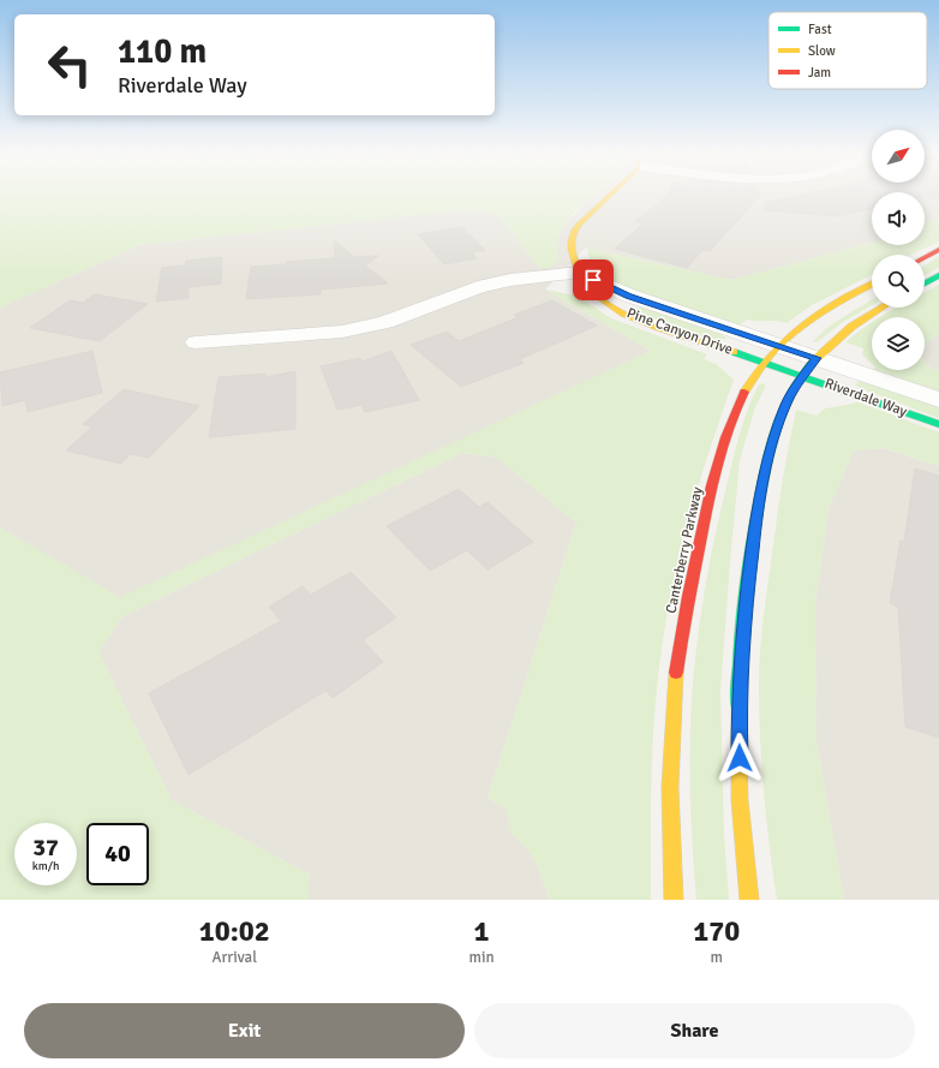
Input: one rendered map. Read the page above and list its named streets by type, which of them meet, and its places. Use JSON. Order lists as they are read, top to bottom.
{
  "streets": {
    "street": ["Pine Canyon Drive", "Riverdale Way", "Canterberry Parkway"]
  },
  "crossings": [
    ["Pine Canyon Drive", "Riverdale Way"],
    ["Pine Canyon Drive", "Canterberry Parkway"],
    ["Riverdale Way", "Canterberry Parkway"]
  ],
  "legend": ["Fast", "Slow", "Jam"],
  "north": "top right",
  "page": {
    "turn": ["110 m", "Riverdale Way"],
    "speed": "37 km/h",
    "limit": "40",
    "eta": [
      "10:02",
      "Arrival",
      "1",
      "min",
      "170",
      "m"
    ],
    "buttons": ["Exit", "Share"]
  }
}
